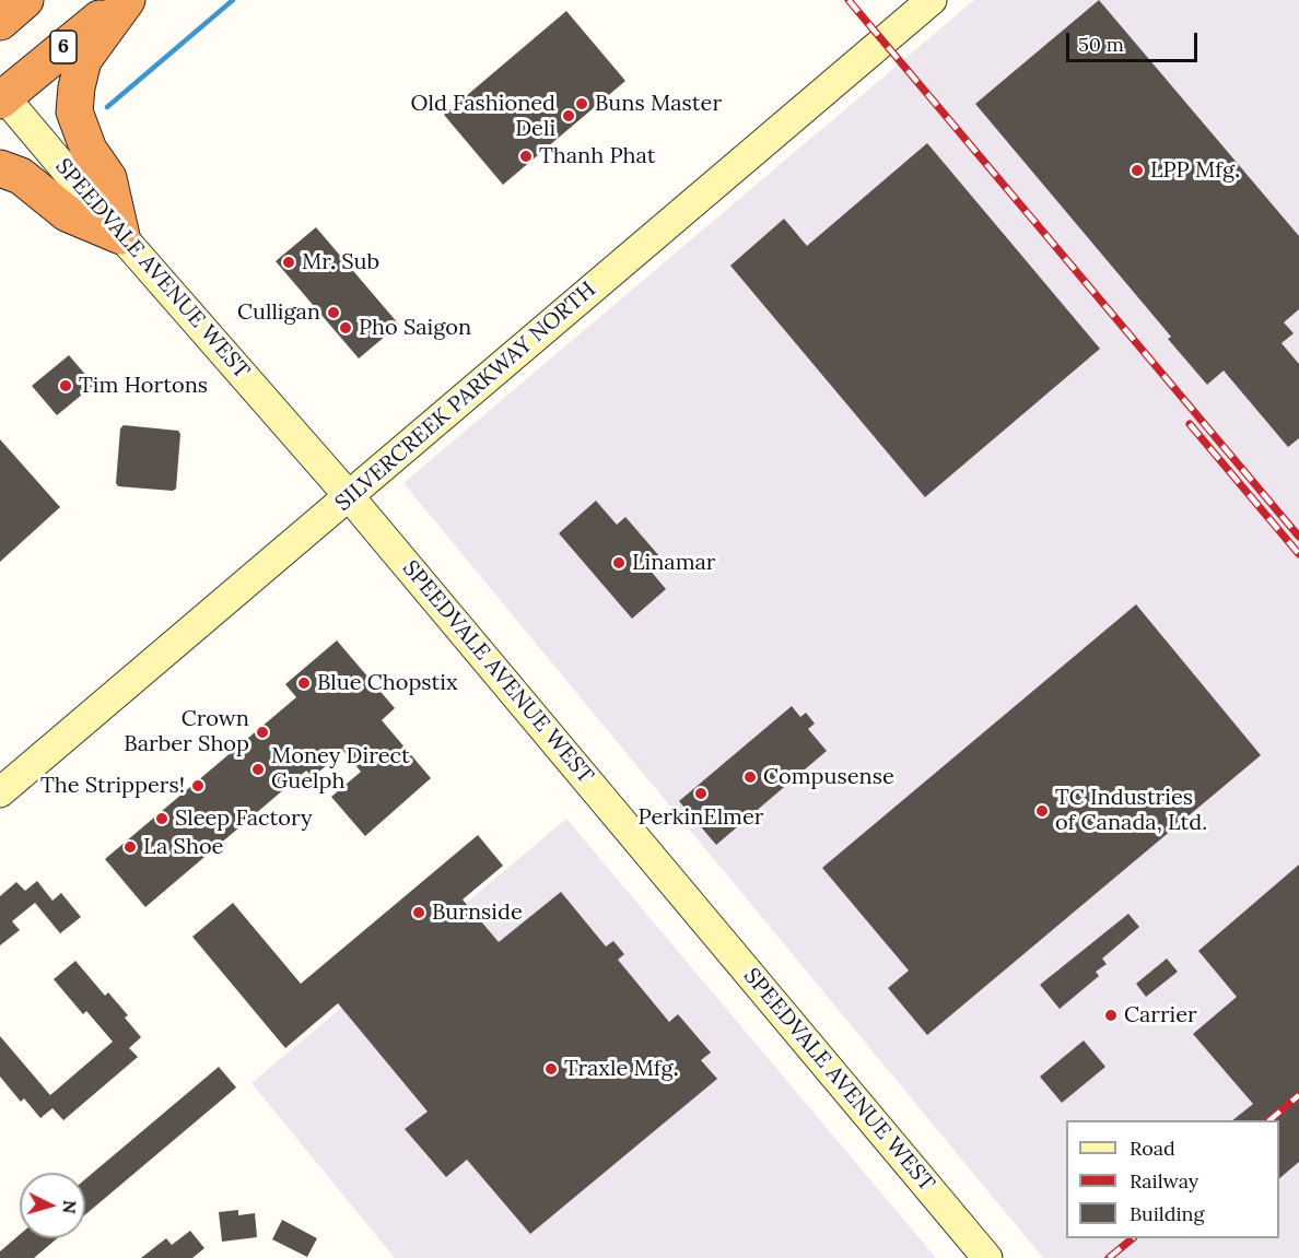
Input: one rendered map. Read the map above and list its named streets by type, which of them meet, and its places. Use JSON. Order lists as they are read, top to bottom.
{
  "streets": {
    "highway": ["6"],
    "main road": ["SPEEDVALE AVENUE WEST", "SILVERCREEK PARKWAY NORTH"]
  },
  "crossings": [
    ["6", "SPEEDVALE AVENUE WEST"],
    ["SPEEDVALE AVENUE WEST", "SILVERCREEK PARKWAY NORTH"]
  ],
  "places": [
    "Buns Master",
    "Old Fashioned Deli",
    "Thanh Phat",
    "LPP Mfg.",
    "Mr. Sub",
    "Culligan",
    "Pho Saigon",
    "Tim Hortons",
    "Linamar",
    "Blue Chopstix",
    "Crown Barber Shop",
    "Money Direct Guelph",
    "Compusense",
    "The Strippers!",
    "PerkinElmer",
    "TC Industries of Canada, Ltd.",
    "Sleep Factory",
    "La Shoe",
    "Burnside",
    "Carrier",
    "Traxle Mfg."
  ],
  "legend": ["Road", "Railway", "Building"],
  "scale_bar": "50 m",
  "north": "right"
}
